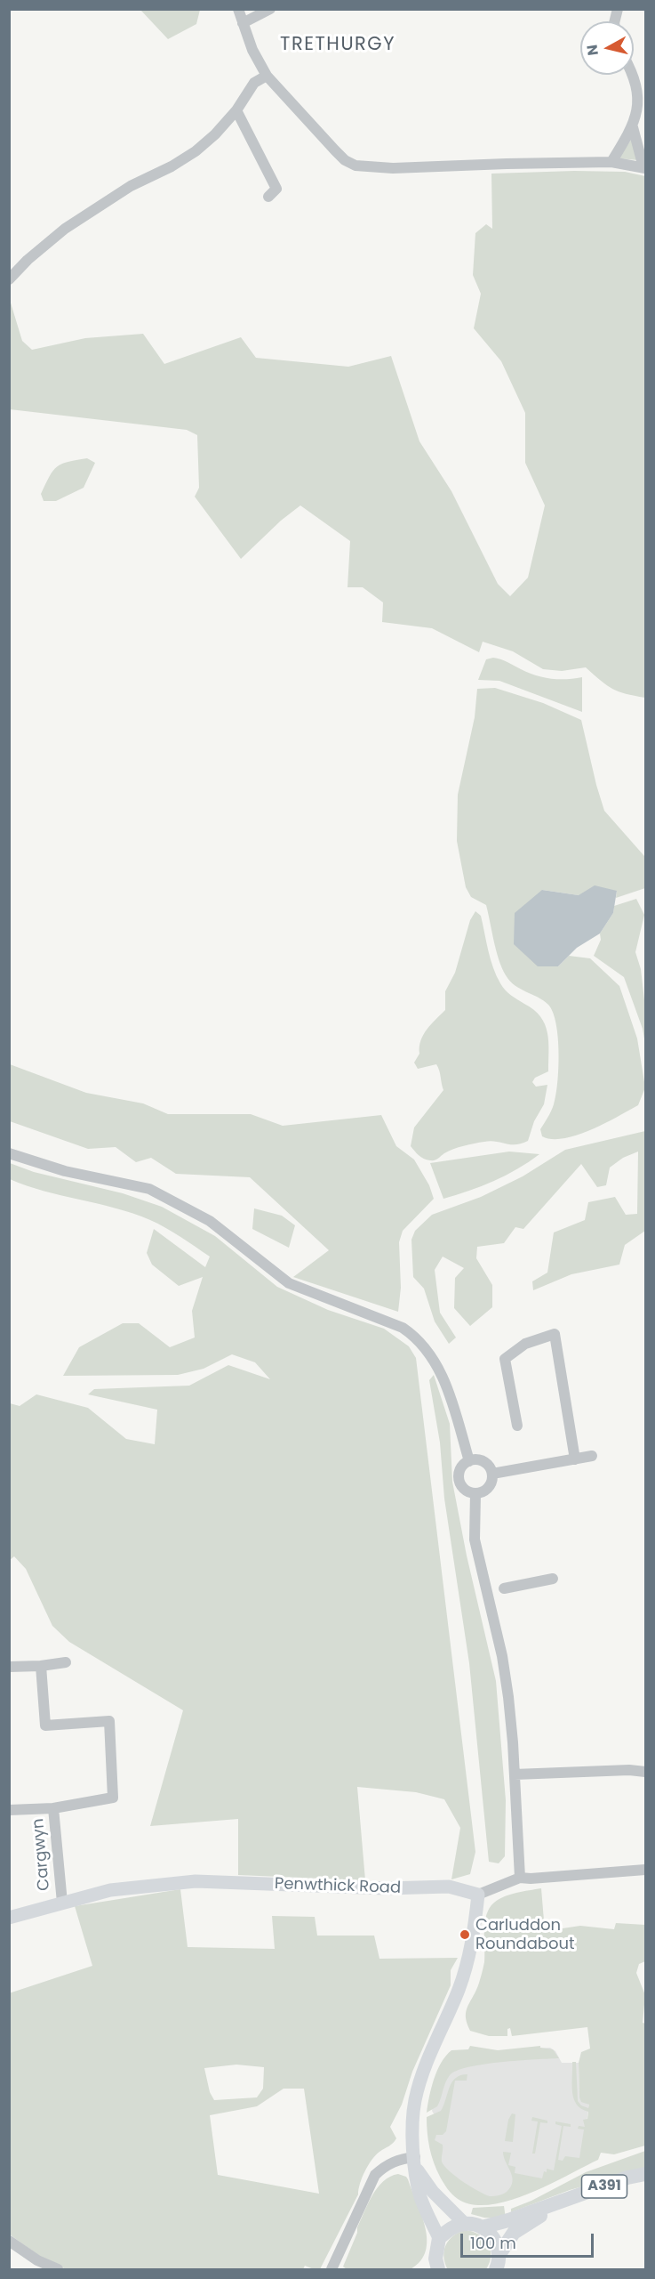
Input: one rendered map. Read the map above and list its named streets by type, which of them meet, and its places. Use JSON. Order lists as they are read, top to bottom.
{
  "streets": {
    "highway": ["A391"],
    "main road": ["Penwthick Road"],
    "street": ["Cargwyn"]
  },
  "crossings": [
    ["Cargwyn", "Penwthick Road"]
  ],
  "districts": ["TRETHURGY"],
  "places": ["Carluddon Roundabout"],
  "scale_bar": "100 m",
  "north": "left"
}
